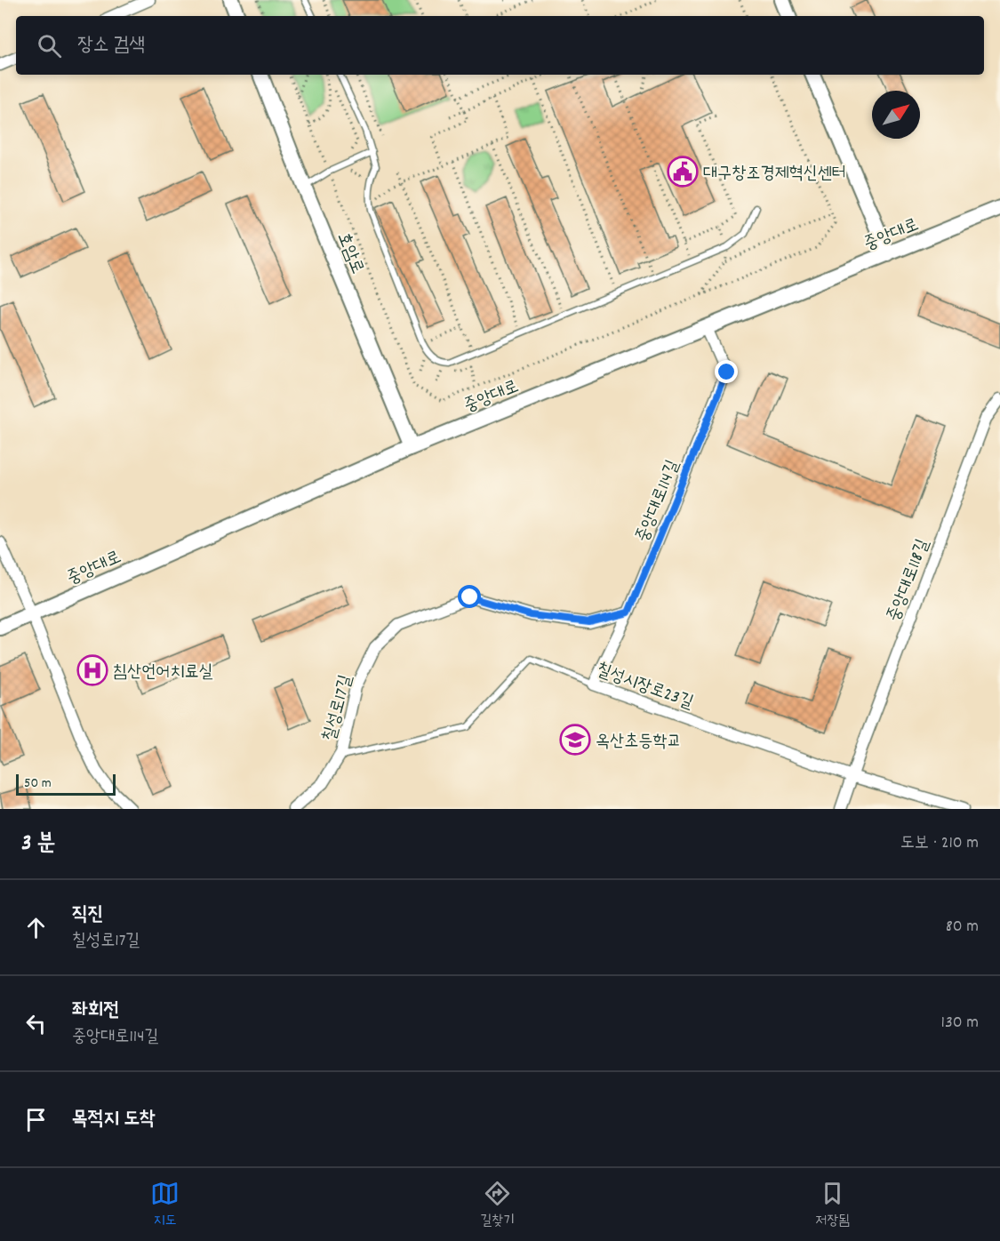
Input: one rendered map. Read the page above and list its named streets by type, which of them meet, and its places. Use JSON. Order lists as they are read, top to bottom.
{
  "streets": {
    "main road": ["중앙대로", "호암로"],
    "street": [
      "중앙대로114길",
      "중앙대로118길",
      "칠성시장로23길",
      "칠성로17길"
    ]
  },
  "crossings": [
    ["중앙대로", "호암로"],
    ["중앙대로", "중앙대로114길"],
    ["중앙대로114길", "칠성시장로23길"],
    ["중앙대로114길", "칠성로17길"],
    ["중앙대로118길", "칠성시장로23길"],
    ["칠성시장로23길", "칠성로17길"]
  ],
  "places": {
    "public building": ["대구창조경제혁신센터"],
    "hospital": ["침산언어치료실"],
    "school or university": ["옥산초등학교"]
  },
  "scale_bar": "50 m",
  "north": "top right",
  "page": {
    "search": "장소 검색",
    "scale": "50 m",
    "heading": ["3 분", "도보 · 210 m"],
    "list": [
      ["직진", "칠성로17길", "80 m"],
      ["좌회전", "중앙대로114길", "130 m"],
      "목적지 도착"
    ],
    "nav": ["지도", "길찾기", "저장됨"]
  }
}
